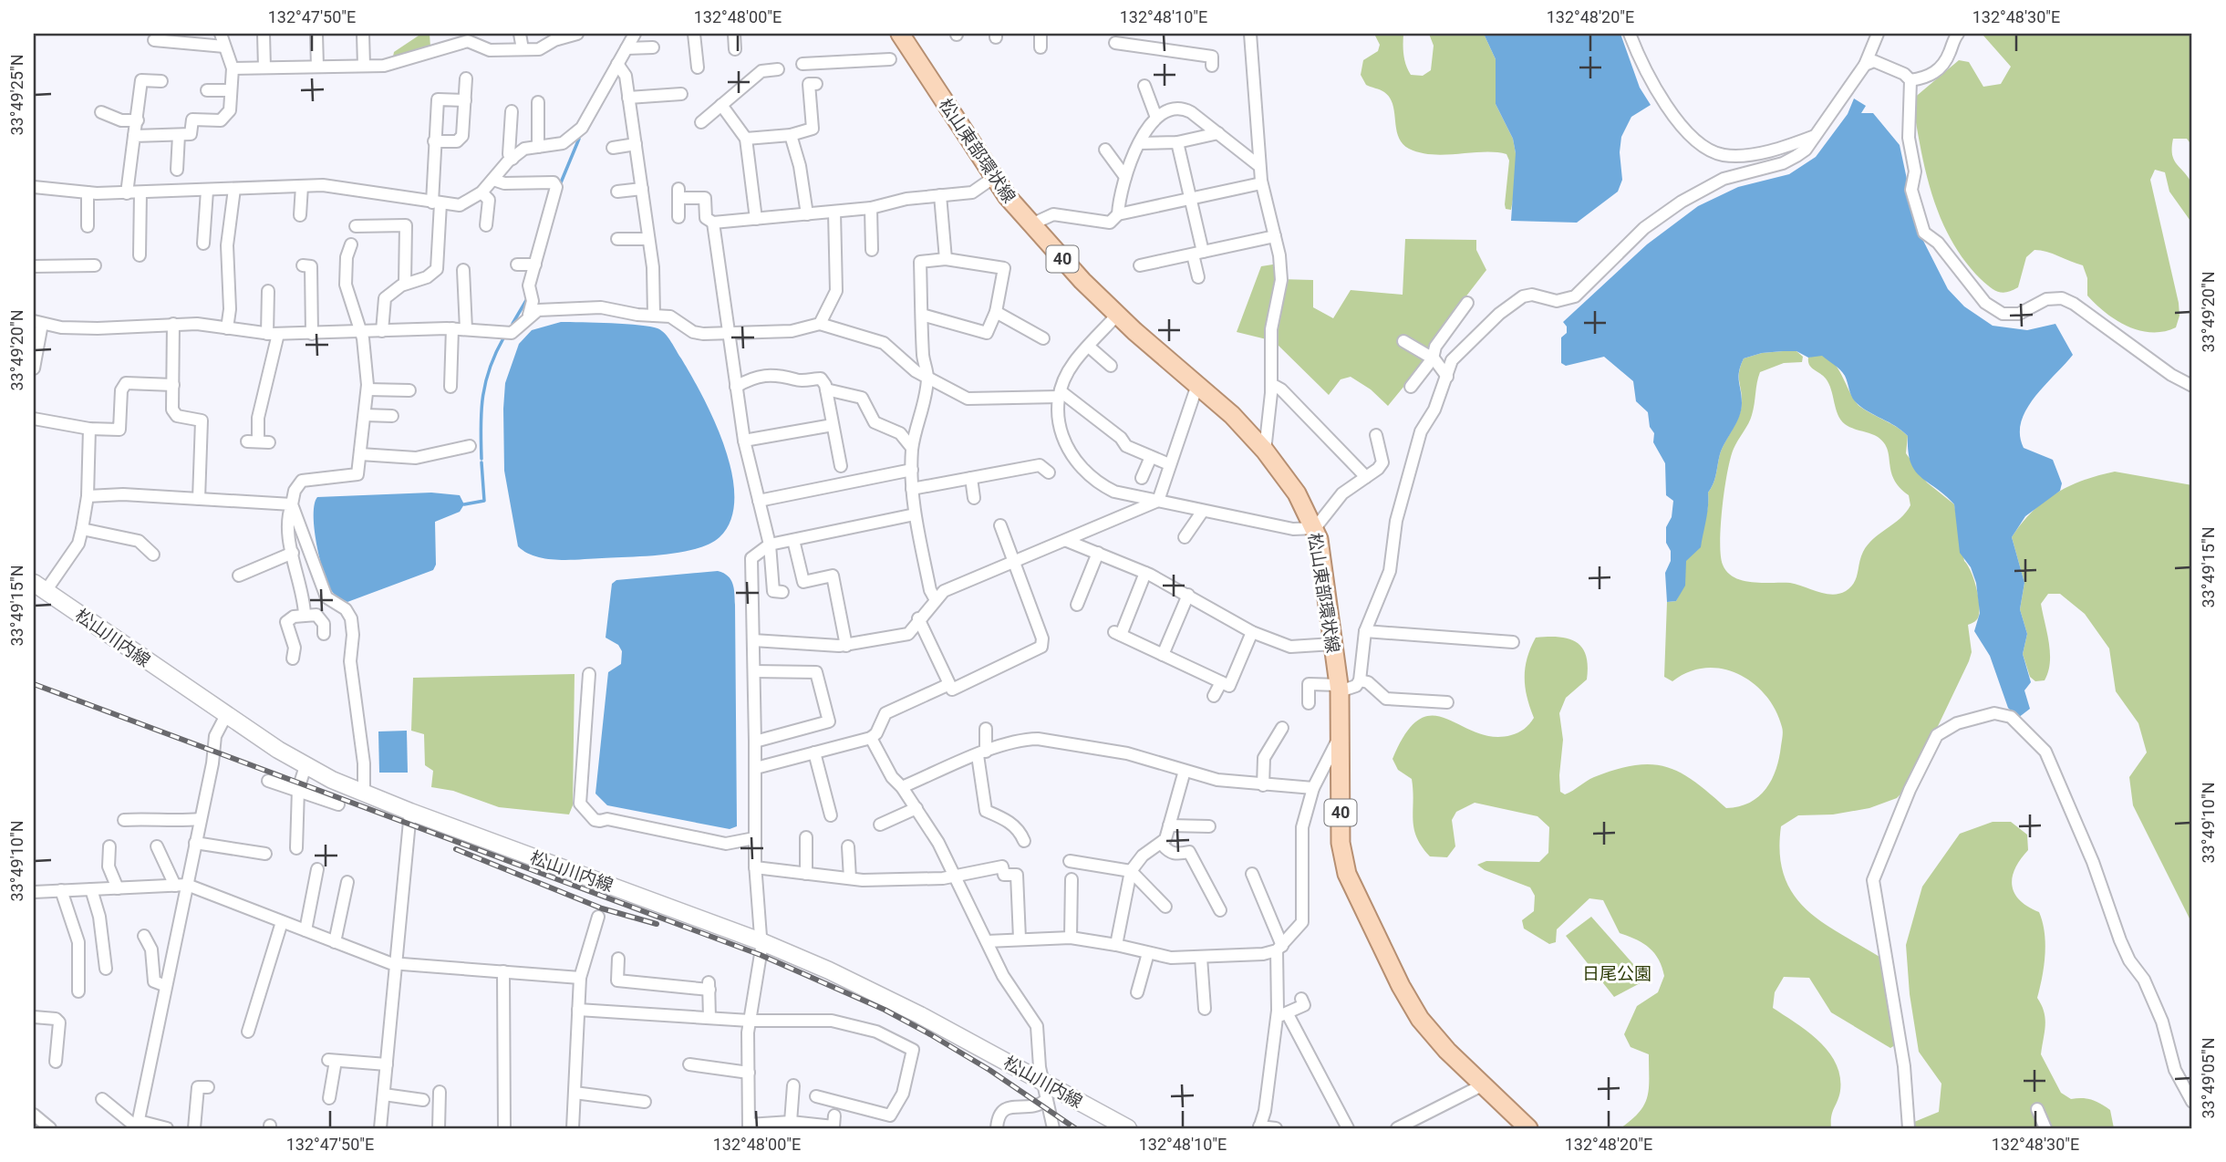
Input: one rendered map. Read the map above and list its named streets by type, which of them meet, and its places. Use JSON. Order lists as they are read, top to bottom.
{
  "streets": {
    "main road": ["松山東部環状線", "40", "松山川内線"]
  },
  "parks": ["日尾公園"],
  "coordinates": [
    "132°47'50\"E",
    "132°48'00\"E",
    "132°48'10\"E",
    "132°48'20\"E",
    "132°48'30\"E",
    "33°49'25\"N",
    "33°49'20\"N",
    "33°49'15\"N",
    "33°49'10\"N",
    "33°49'05\"N"
  ]
}
